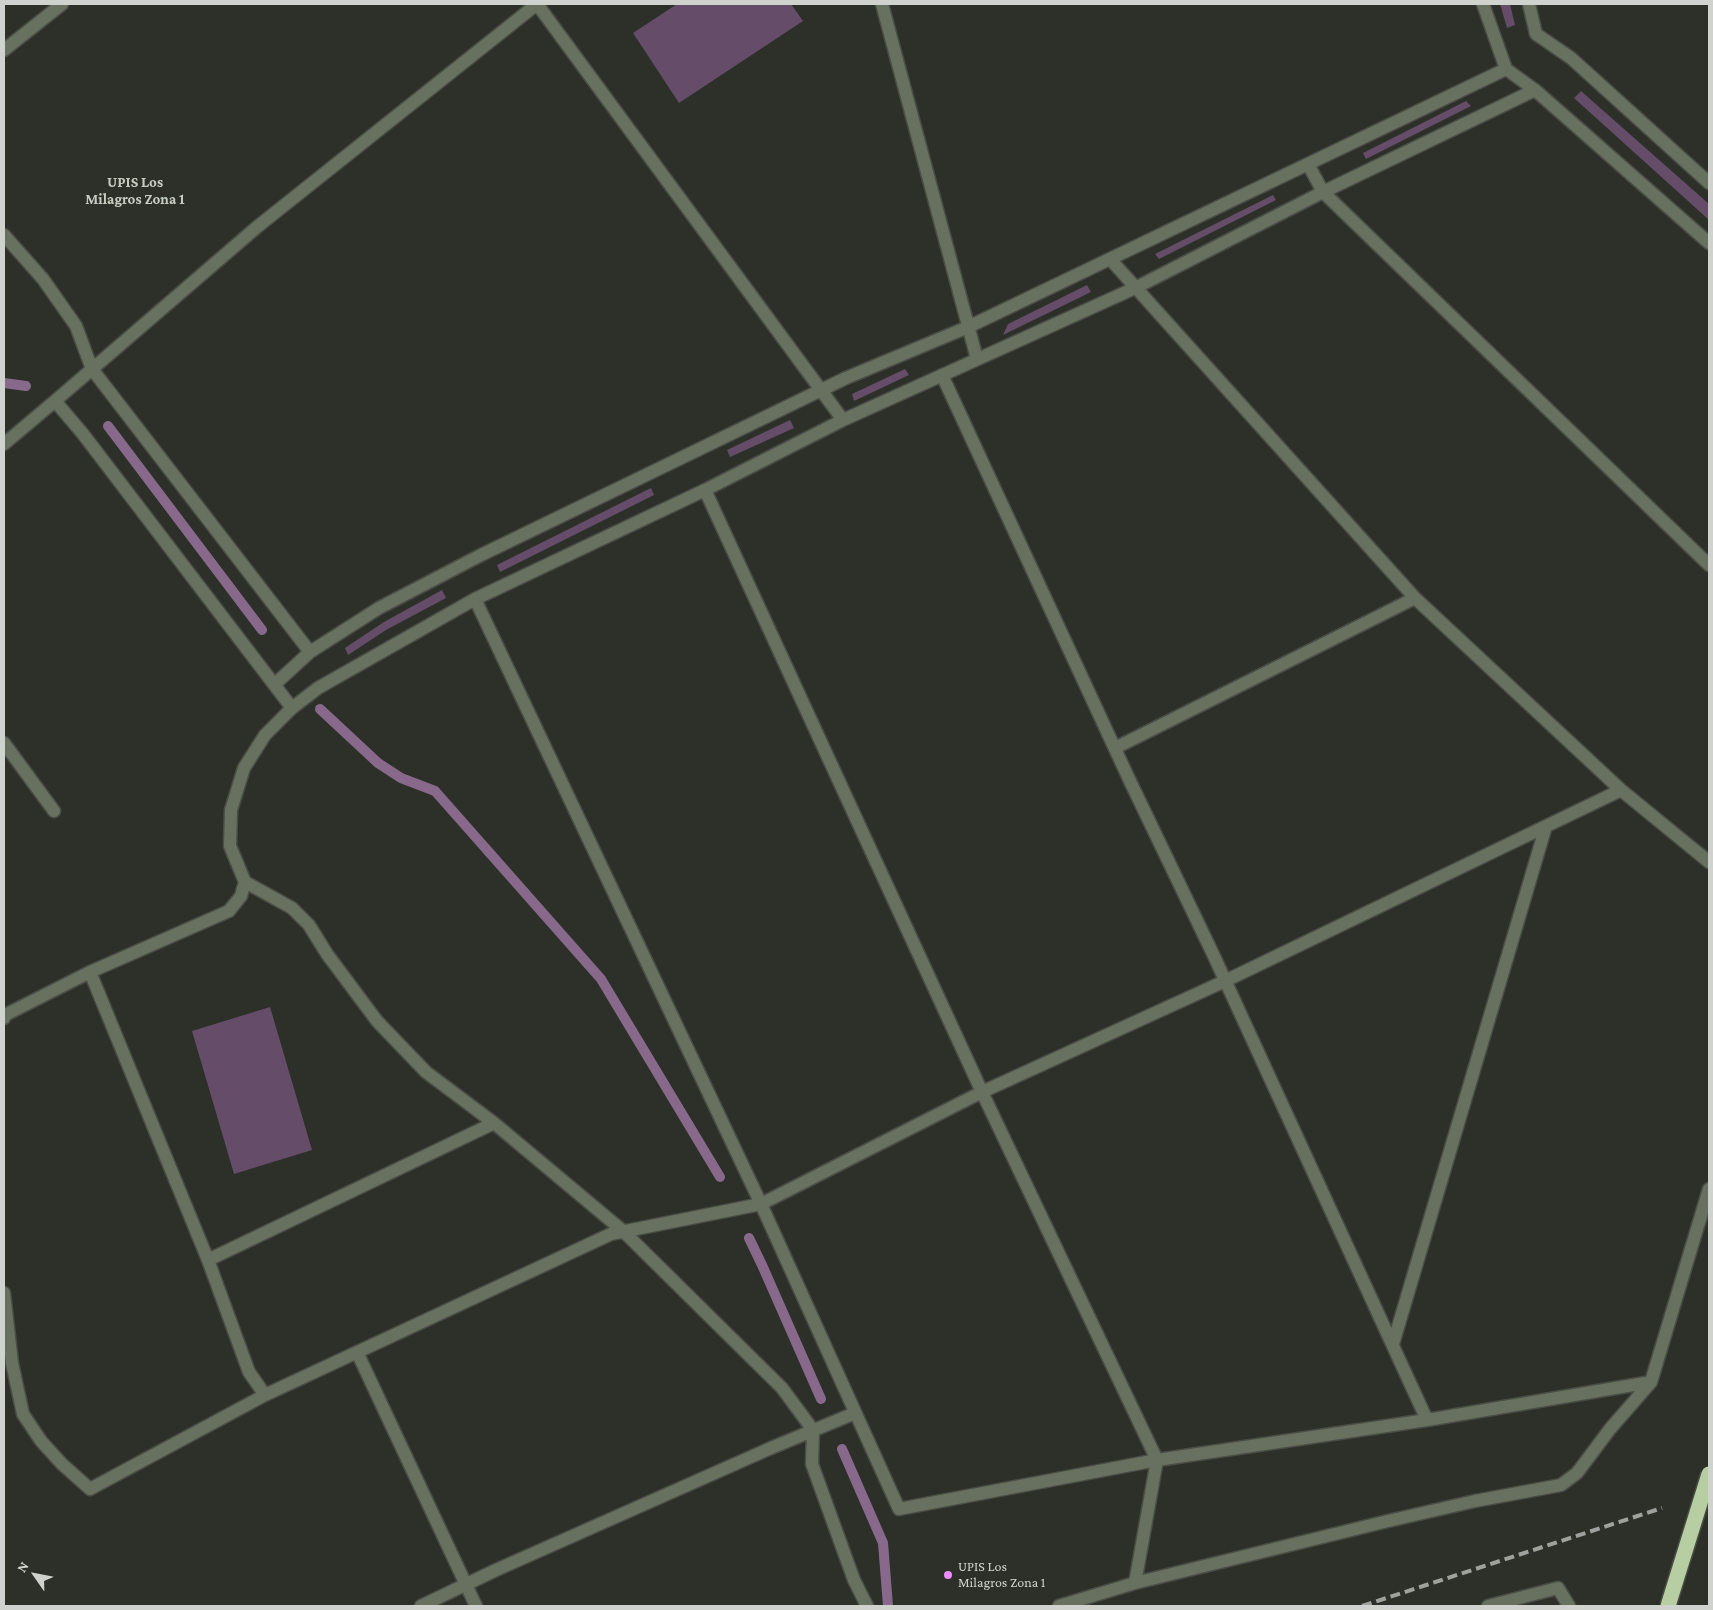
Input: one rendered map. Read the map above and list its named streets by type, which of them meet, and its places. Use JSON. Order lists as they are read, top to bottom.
{
  "districts": ["UPIS Los Milagros Zona 1"],
  "places": ["UPIS Los Milagros Zona 1"],
  "north": "top left"
}
